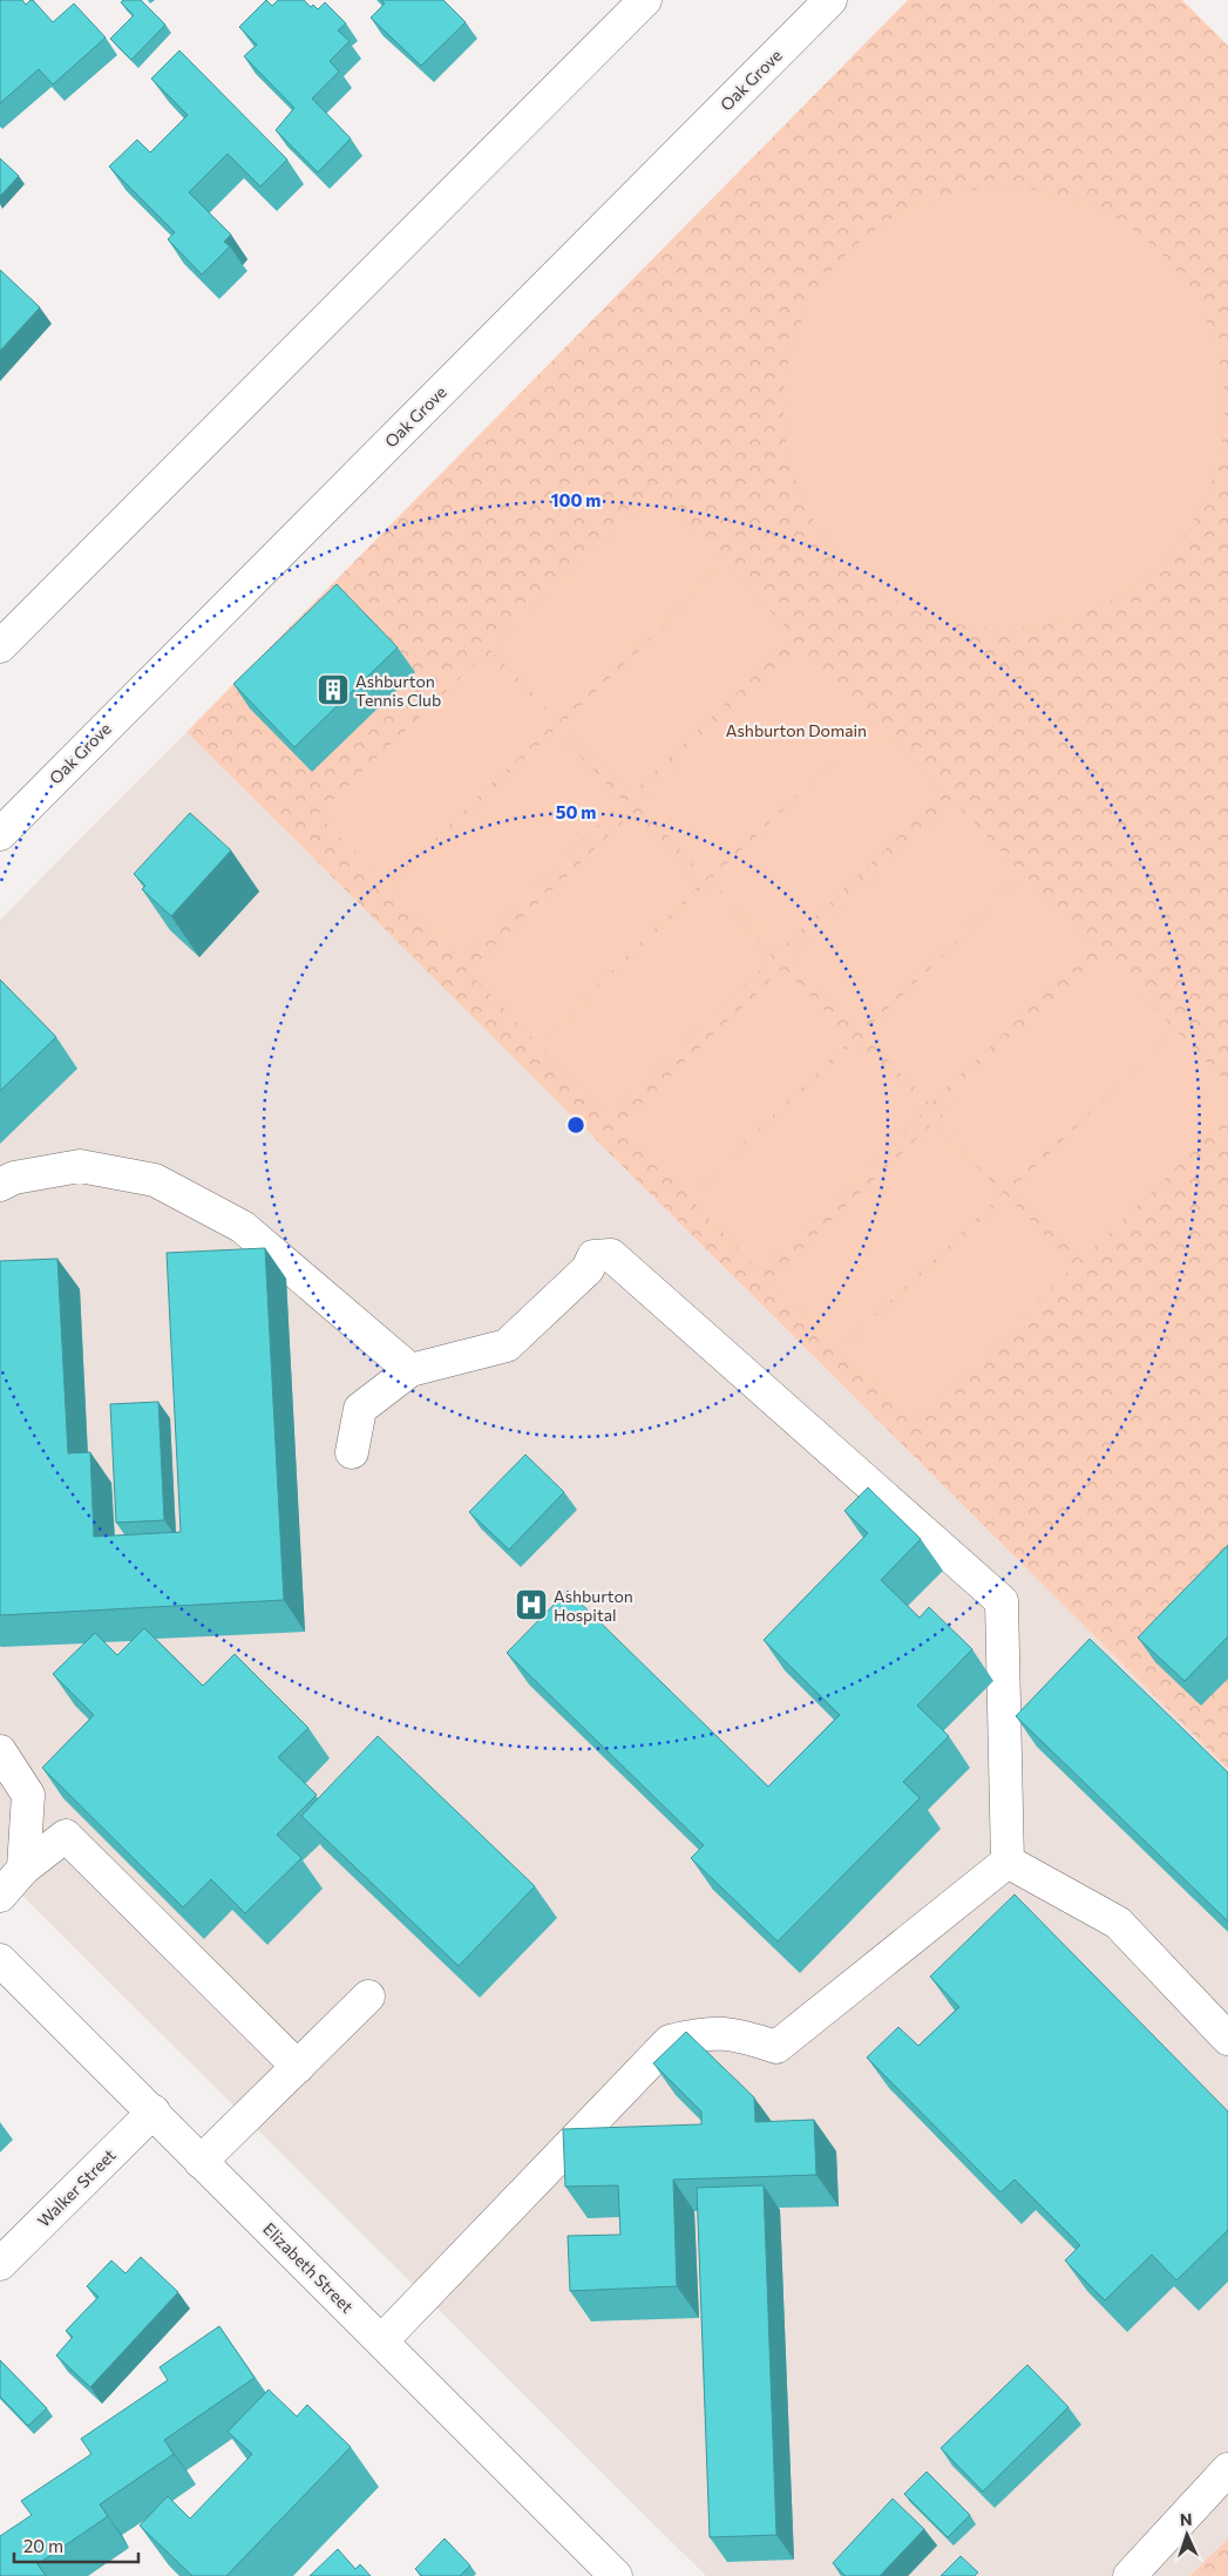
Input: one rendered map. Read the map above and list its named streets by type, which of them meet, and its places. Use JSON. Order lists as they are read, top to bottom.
{
  "streets": {
    "street": ["Oak Grove", "Walker Street", "Elizabeth Street"]
  },
  "crossings": [
    ["Walker Street", "Elizabeth Street"]
  ],
  "parks": ["Ashburton Domain"],
  "places": {
    "building": ["Ashburton Tennis Club"],
    "hospital": ["Ashburton Hospital"]
  },
  "scale_bar": "20 m",
  "north": "top",
  "rings": ["100 m", "50 m"]
}
